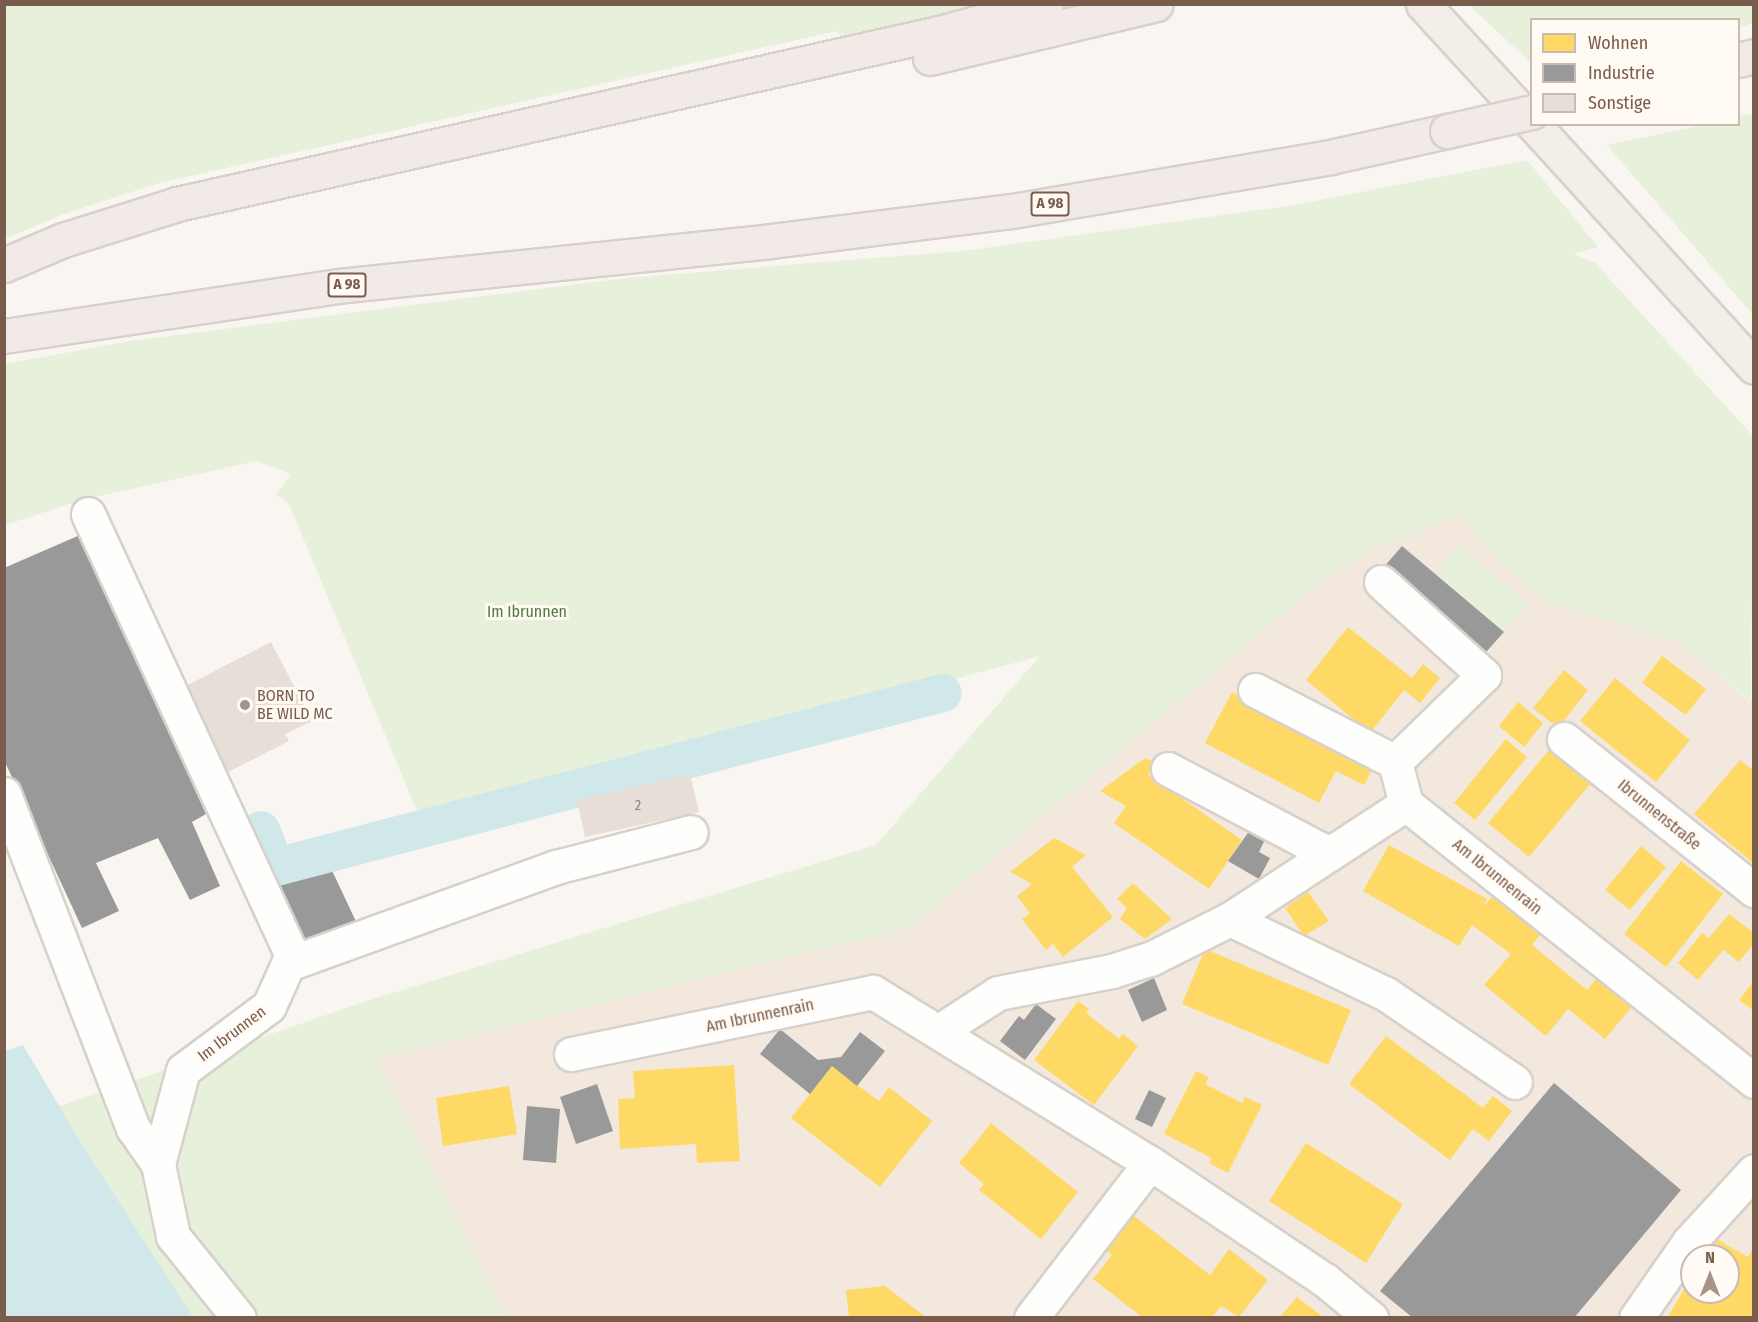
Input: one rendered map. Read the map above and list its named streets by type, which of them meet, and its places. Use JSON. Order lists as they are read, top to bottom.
{
  "streets": {
    "highway": ["A 98"],
    "street": ["Ibrunnenstraße", "Am Ibrunnenrain", "Im Ibrunnen"]
  },
  "parks": ["Im Ibrunnen"],
  "places": ["BORN TO BE WILD MC"],
  "house_numbers": ["2"],
  "legend": ["Wohnen", "Industrie", "Sonstige"],
  "north": "top"
}
